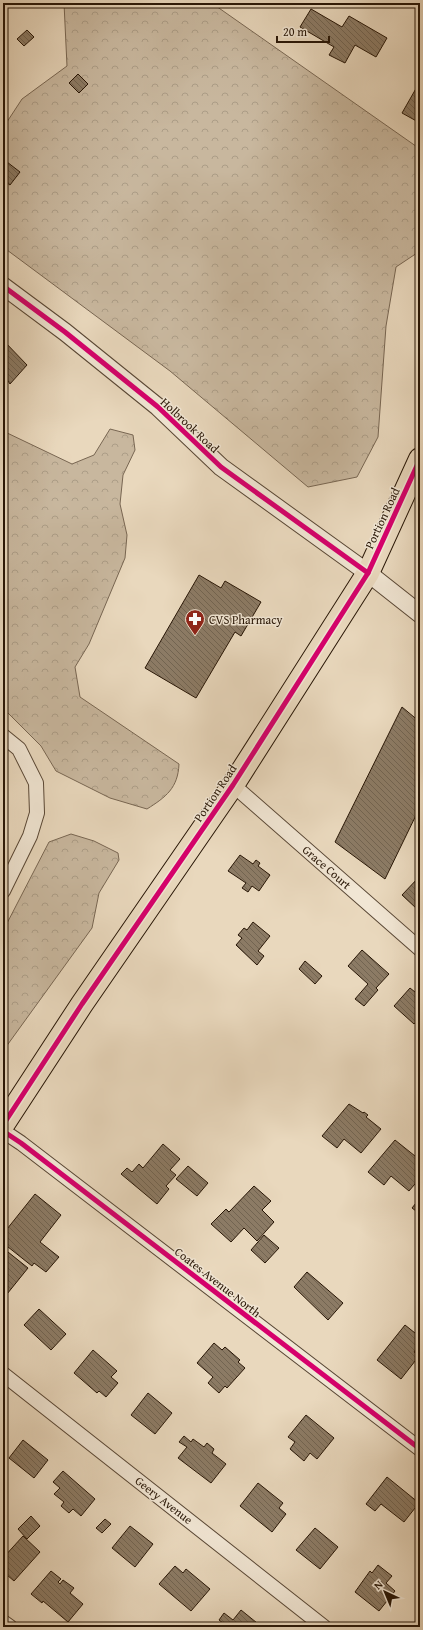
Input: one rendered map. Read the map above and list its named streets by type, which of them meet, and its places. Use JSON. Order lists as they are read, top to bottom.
{
  "streets": {
    "main road": ["Portion Road"],
    "street": [
      "Holbrook Road",
      "Grace Court",
      "Coates Avenue North",
      "Geery Avenue"
    ]
  },
  "crossings": [
    ["Holbrook Road", "Portion Road"],
    ["Portion Road", "Grace Court"]
  ],
  "places": {
    "pharmacy": ["CVS Pharmacy"]
  },
  "scale_bar": "20 m",
  "north": "top left"
}
